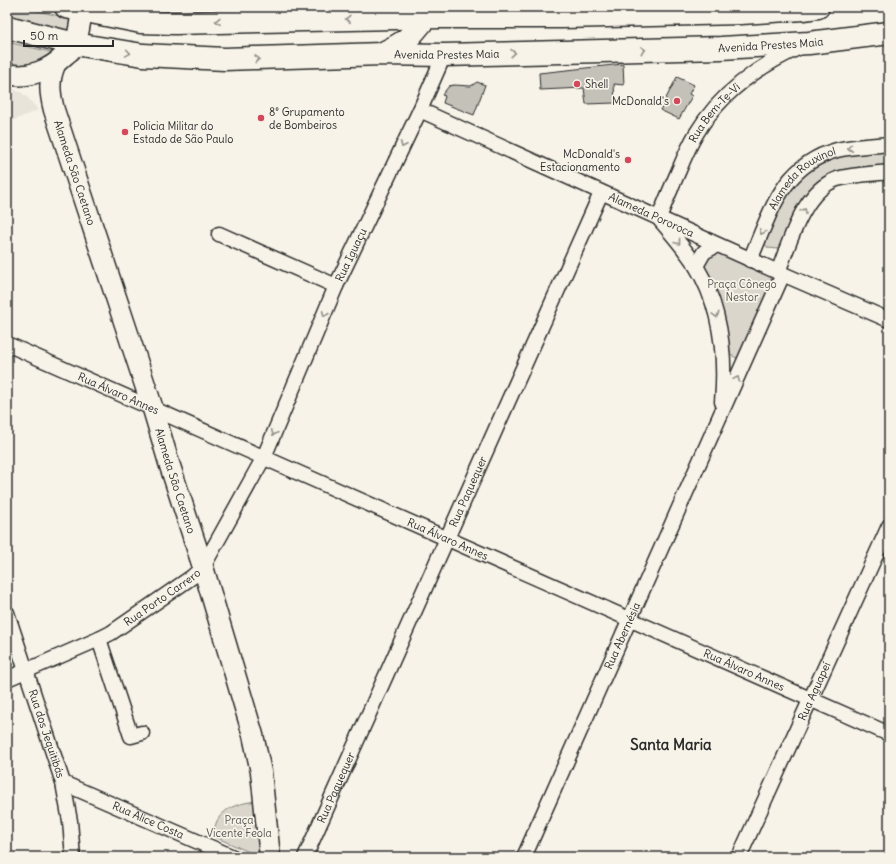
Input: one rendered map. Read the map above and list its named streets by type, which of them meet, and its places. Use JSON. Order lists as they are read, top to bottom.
{
  "streets": {
    "highway": ["Avenida Prestes Maia"],
    "main road": ["Alameda São Caetano"],
    "street": [
      "Rua Bem-Te-Vi",
      "Alameda Rouxinol",
      "Alameda Pororoca",
      "Rua Iguaçu",
      "Rua Álvaro Annes",
      "Rua Paquequer",
      "Rua Porto Carrero",
      "Rua Abernésia",
      "Rua Aguapeí",
      "Rua dos Jequitibás",
      "Rua Alice Costa"
    ]
  },
  "crossings": [
    ["Avenida Prestes Maia", "Rua Bem-Te-Vi"],
    ["Avenida Prestes Maia", "Rua Iguaçu"],
    ["Rua Bem-Te-Vi", "Alameda Pororoca"],
    ["Alameda São Caetano", "Rua Álvaro Annes"],
    ["Alameda São Caetano", "Rua Porto Carrero"],
    ["Alameda Rouxinol", "Alameda Pororoca"],
    ["Alameda Pororoca", "Rua Iguaçu"],
    ["Alameda Pororoca", "Rua Paquequer"],
    ["Rua Iguaçu", "Rua Álvaro Annes"],
    ["Rua Iguaçu", "Rua Porto Carrero"],
    ["Rua Álvaro Annes", "Rua Paquequer"],
    ["Rua Álvaro Annes", "Rua Porto Carrero"],
    ["Rua Álvaro Annes", "Rua Abernésia"],
    ["Rua Álvaro Annes", "Rua Aguapeí"],
    ["Rua Porto Carrero", "Rua dos Jequitibás"],
    ["Rua dos Jequitibás", "Rua Alice Costa"]
  ],
  "one_way": ["Rua Iguaçu"],
  "districts": ["Santa Maria"],
  "parks": ["Praça Cônego Nestor", "Praça Vicente Feola"],
  "places": [
    "Shell",
    "McDonald's",
    "8° Grupamento de Bombeiros",
    "Policia Militar do Estado de São Paulo",
    "McDonald's Estacionamento"
  ],
  "scale_bar": "50 m"
}
